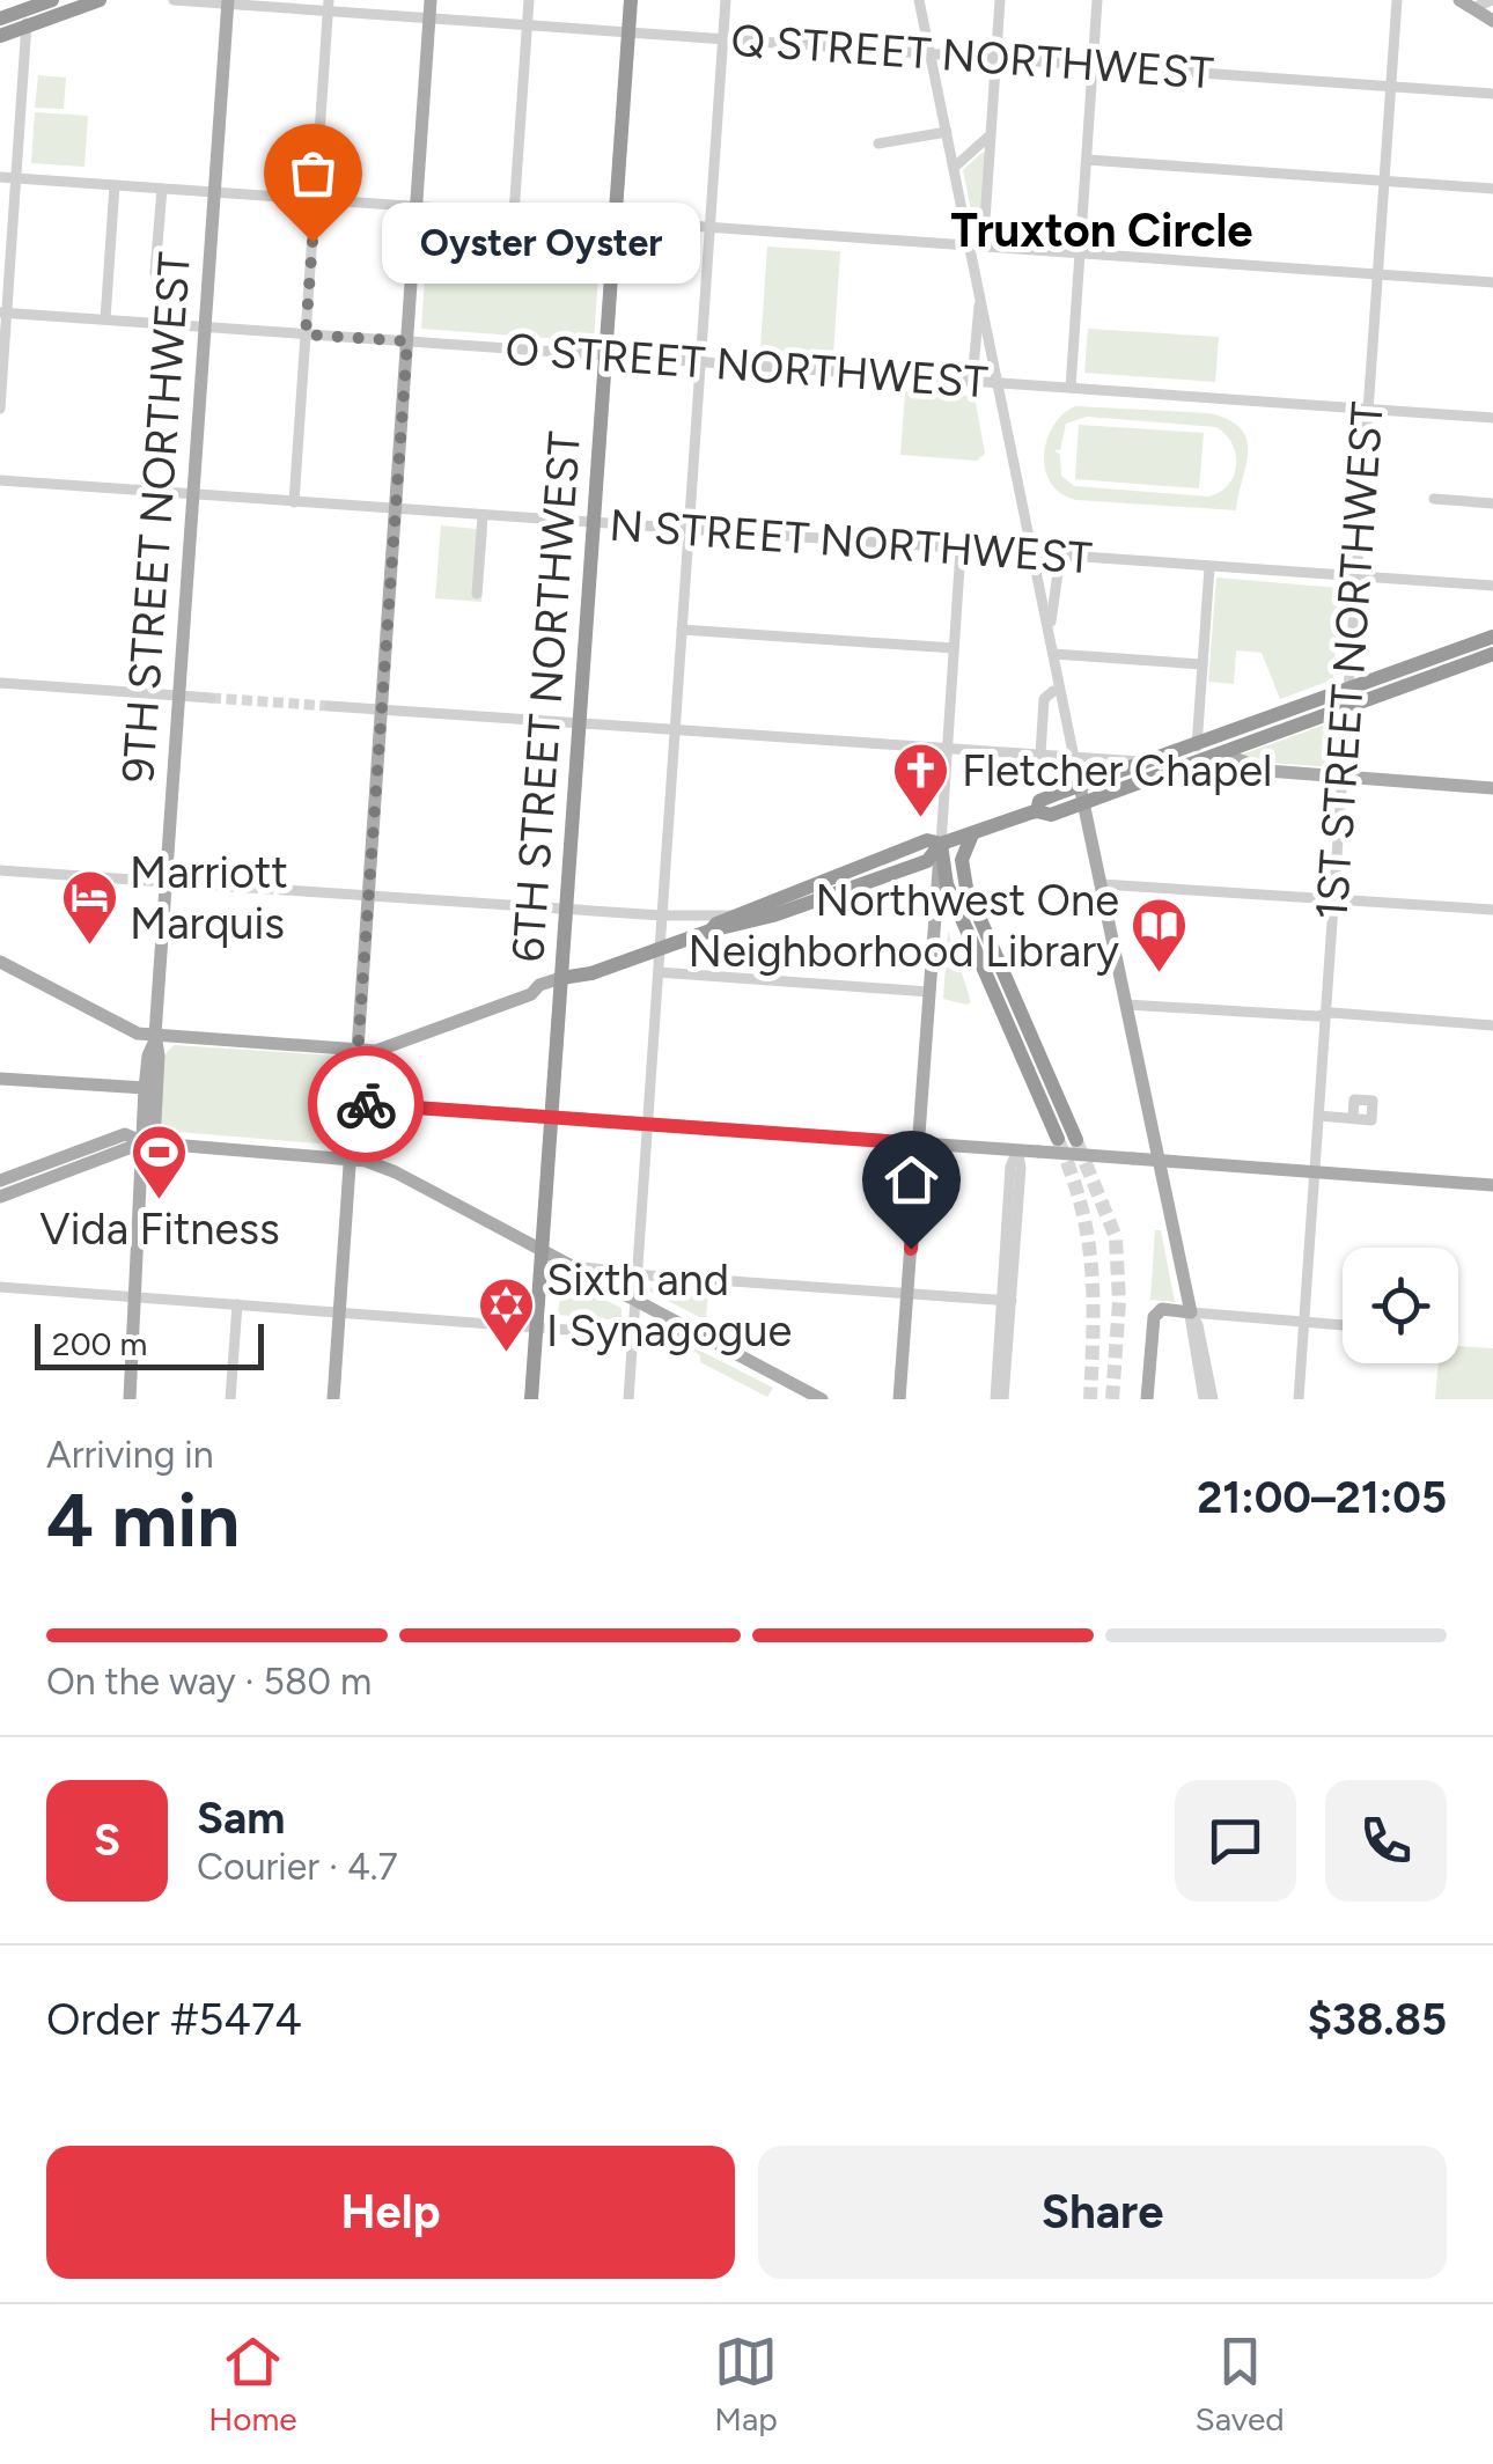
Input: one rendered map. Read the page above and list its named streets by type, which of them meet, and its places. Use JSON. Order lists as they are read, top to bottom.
{
  "streets": {
    "highway": ["6TH STREET NORTHWEST"],
    "main road": ["9TH STREET NORTHWEST"],
    "street": [
      "Q STREET NORTHWEST",
      "O STREET NORTHWEST",
      "N STREET NORTHWEST",
      "1ST STREET NORTHWEST"
    ]
  },
  "crossings": [
    ["Q STREET NORTHWEST", "9TH STREET NORTHWEST"],
    ["Q STREET NORTHWEST", "1ST STREET NORTHWEST"],
    ["Q STREET NORTHWEST", "6TH STREET NORTHWEST"],
    ["O STREET NORTHWEST", "9TH STREET NORTHWEST"],
    ["O STREET NORTHWEST", "1ST STREET NORTHWEST"],
    ["O STREET NORTHWEST", "6TH STREET NORTHWEST"],
    ["9TH STREET NORTHWEST", "N STREET NORTHWEST"],
    ["N STREET NORTHWEST", "1ST STREET NORTHWEST"],
    ["N STREET NORTHWEST", "6TH STREET NORTHWEST"]
  ],
  "districts": ["Truxton Circle"],
  "places": {
    "other": ["Oyster Oyster"],
    "church": ["Fletcher Chapel"],
    "hotel": ["Marriott Marquis"],
    "library": ["Northwest One Neighborhood Library"],
    "sports": ["Vida Fitness"],
    "synagogue": ["Sixth and I Synagogue"]
  },
  "scale_bar": "200 m",
  "page": {
    "bubble": "Oyster Oyster",
    "scale": "200 m",
    "heading": ["4 min", "Arriving in", "21:00–21:05"],
    "panel": [
      "Sam",
      "Courier · 4.7",
      "Order #5474",
      "$38.85"
    ],
    "bar": "On the way · 580 m",
    "round": "S",
    "buttons": ["Help", "Share"],
    "tabs": ["Home", "Map", "Saved"]
  }
}
